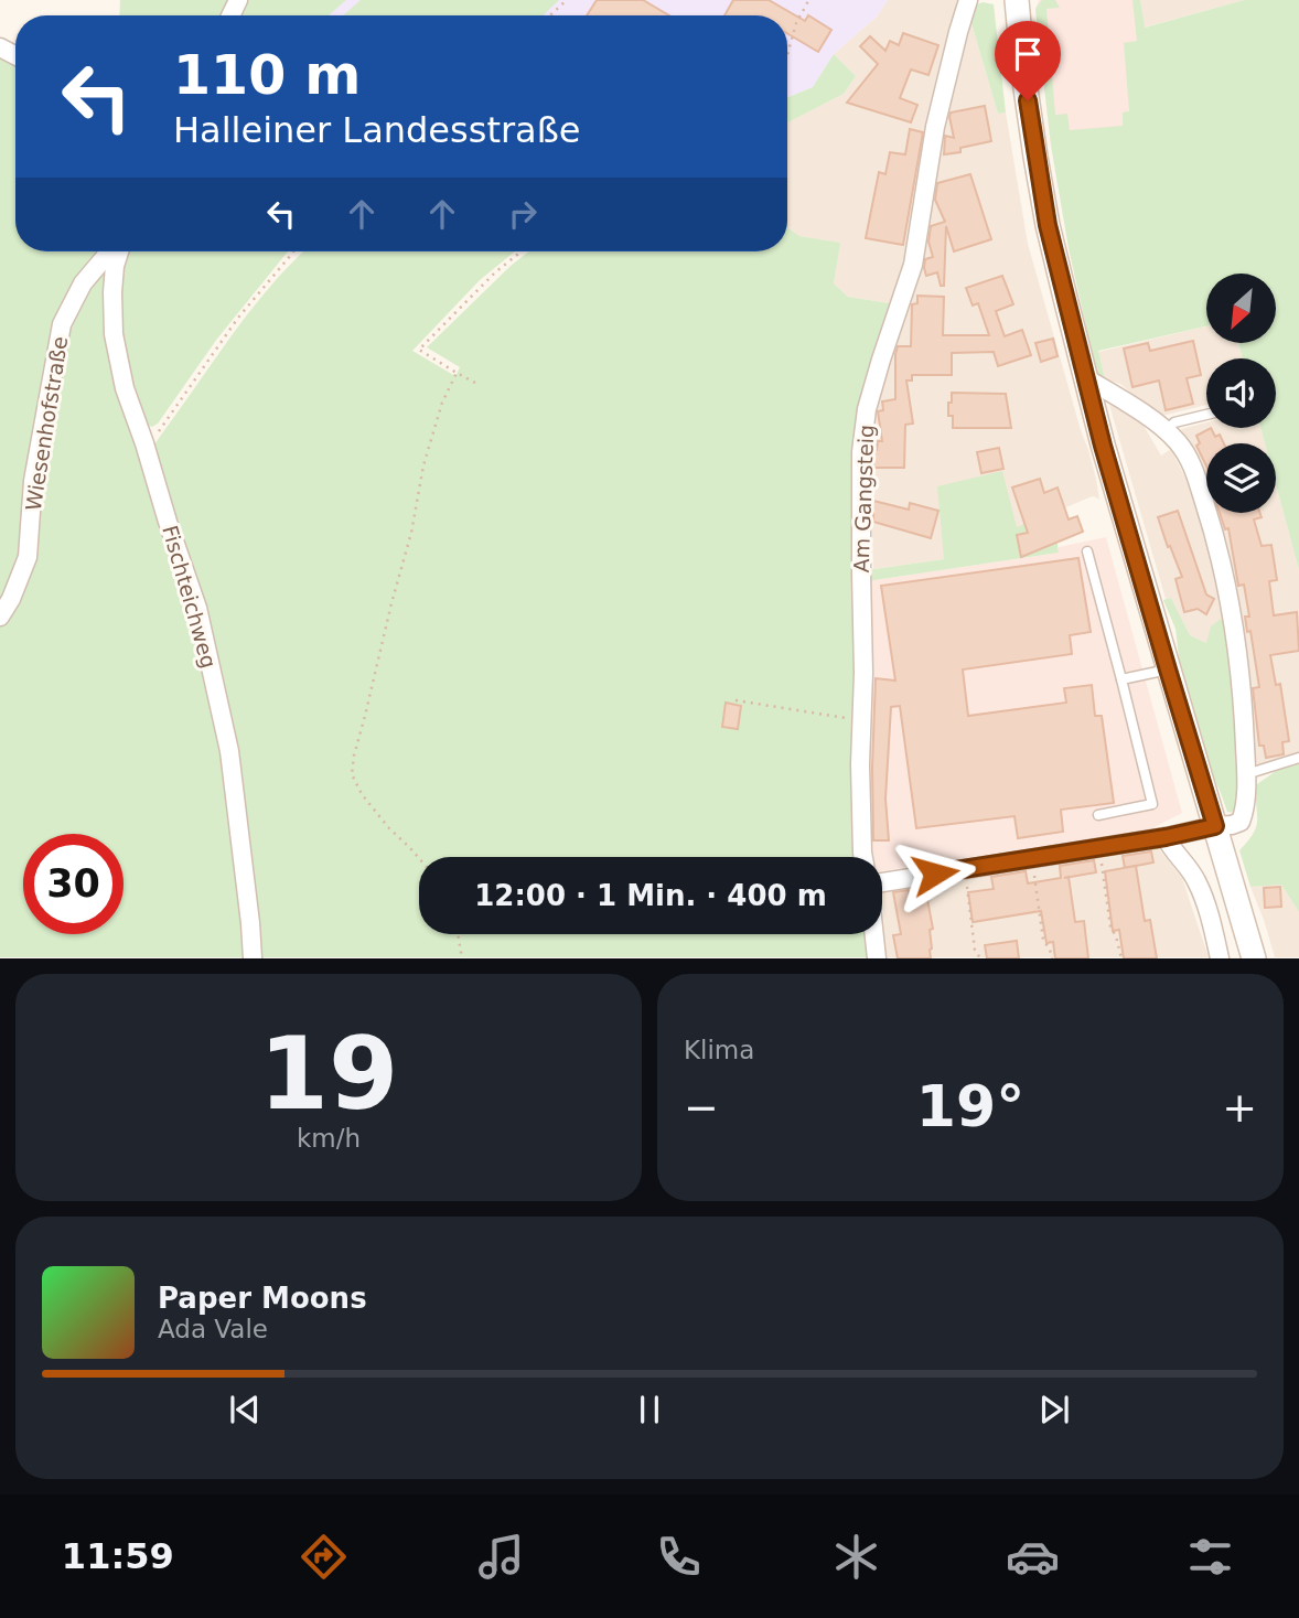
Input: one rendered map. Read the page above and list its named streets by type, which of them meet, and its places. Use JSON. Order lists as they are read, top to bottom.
{
  "streets": {
    "street": ["Wiesenhofstraße", "Am Gangsteig", "Fischteichweg"]
  },
  "north": "bottom left",
  "page": {
    "turn": ["110 m", "Halleiner Landesstraße"],
    "limit": "30",
    "trip": "12:00 · 1 Min. · 400 m",
    "tile": [
      ["19", "km/h"],
      "Klima"
    ],
    "heat": ["−", "19°", "+"],
    "song": ["Paper Moons", "Ada Vale"],
    "tabs": "11:59"
  }
}
